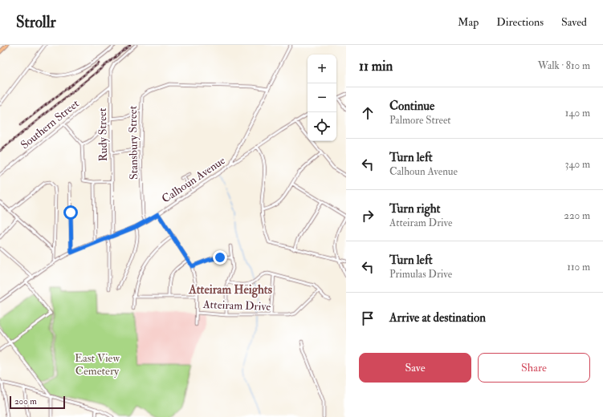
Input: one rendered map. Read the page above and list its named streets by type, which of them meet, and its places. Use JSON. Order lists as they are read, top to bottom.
{
  "streets": {
    "street": [
      "Southern Street",
      "Rudy Street",
      "Stansbury Street",
      "Calhoun Avenue",
      "Atteiram Drive"
    ]
  },
  "crossings": [
    ["Southern Street", "Rudy Street"],
    ["Rudy Street", "Calhoun Avenue"],
    ["Stansbury Street", "Calhoun Avenue"],
    ["Calhoun Avenue", "Atteiram Drive"]
  ],
  "districts": ["Atteiram Heights"],
  "parks": ["East View Cemetery"],
  "scale_bar": "200 m",
  "page": {
    "header": "Strollr",
    "nav": ["Map", "Directions", "Saved"],
    "heading": ["11 min", "Walk · 810 m"],
    "map_buttons": ["+", "−"],
    "list": [
      ["Continue", "Palmore Street", "140 m"],
      ["Turn left", "Calhoun Avenue", "340 m"],
      ["Turn right", "Atteiram Drive", "220 m"],
      ["Turn left", "Primulas Drive", "110 m"],
      "Arrive at destination"
    ],
    "buttons": ["Save", "Share"],
    "scale": "200 m"
  }
}
